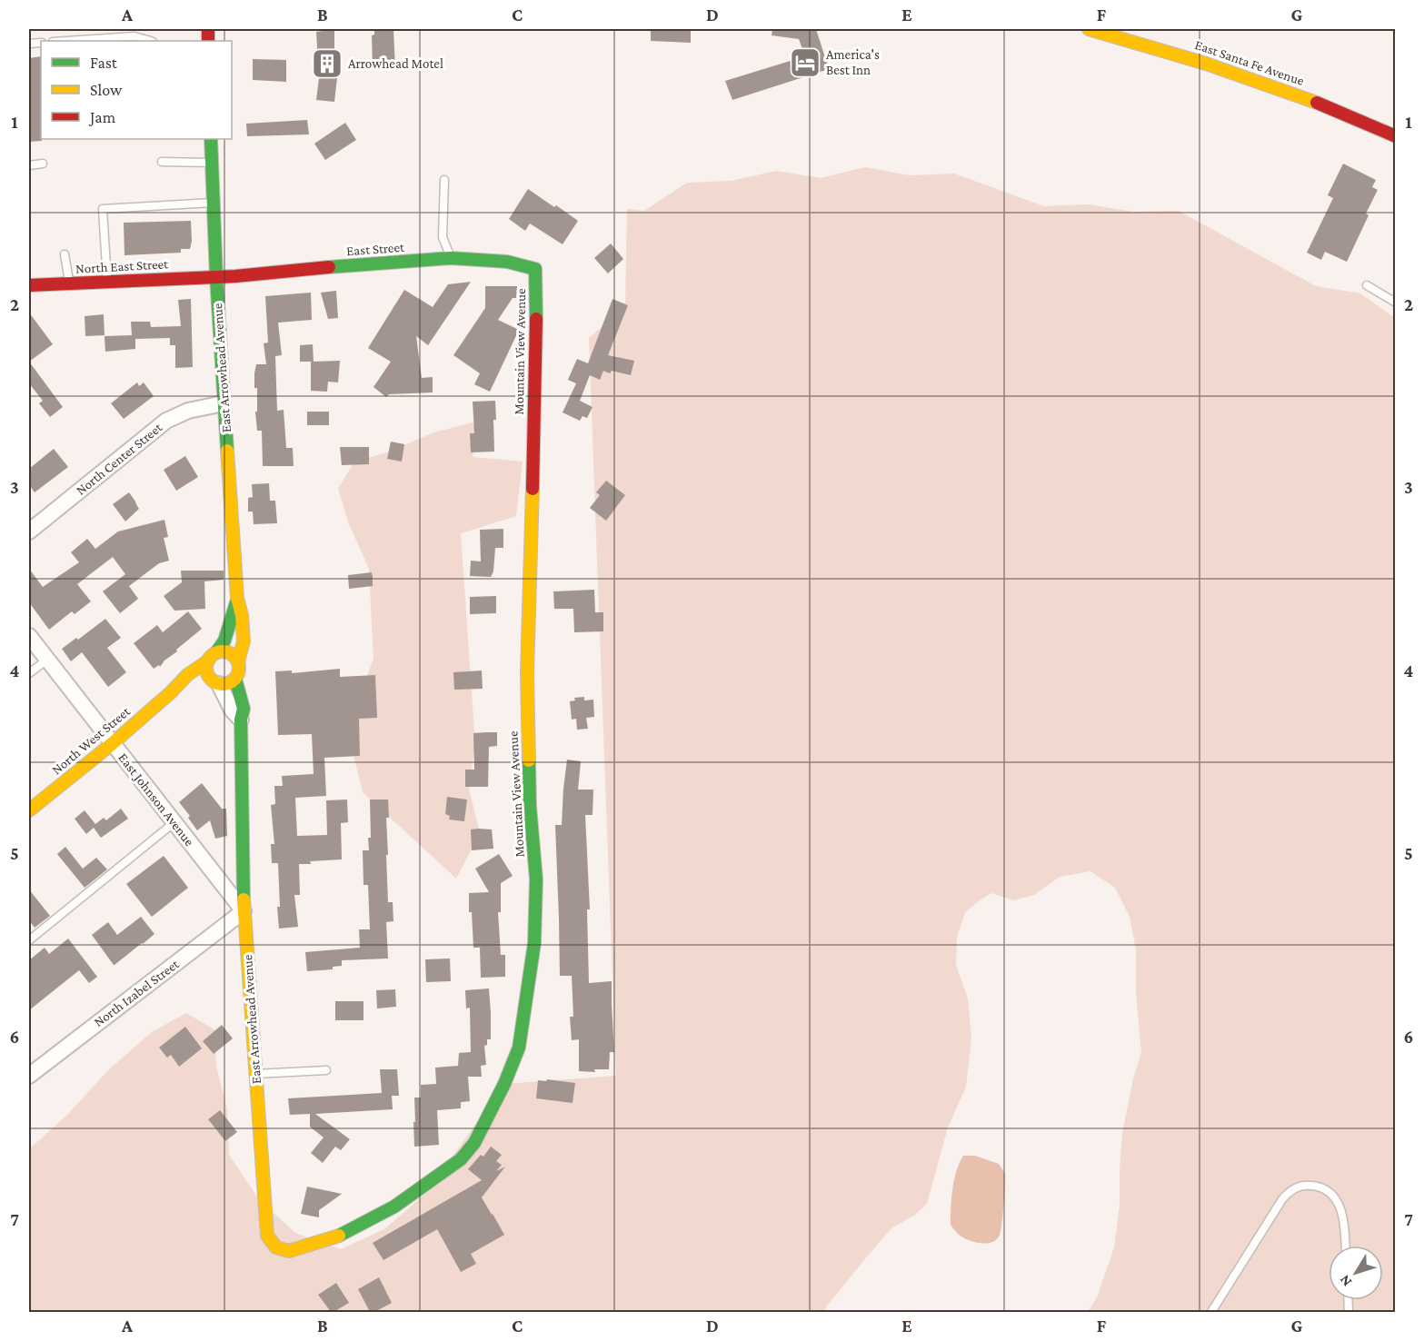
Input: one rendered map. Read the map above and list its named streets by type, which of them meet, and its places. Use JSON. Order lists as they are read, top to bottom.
{
  "streets": {
    "street": [
      "East Santa Fe Avenue",
      "East Street",
      "North East Street",
      "Mountain View Avenue",
      "East Arrowhead Avenue",
      "North Center Street",
      "North West Street",
      "East Johnson Avenue",
      "North Izabel Street"
    ]
  },
  "crossings": [
    ["East Street", "North East Street"],
    ["East Street", "Mountain View Avenue"],
    ["East Street", "East Arrowhead Avenue"],
    ["North East Street", "East Arrowhead Avenue"],
    ["Mountain View Avenue", "East Arrowhead Avenue"],
    ["East Arrowhead Avenue", "North West Street"],
    ["East Arrowhead Avenue", "East Johnson Avenue"],
    ["East Arrowhead Avenue", "North Izabel Street"],
    ["North West Street", "East Johnson Avenue"],
    ["East Johnson Avenue", "North Izabel Street"]
  ],
  "places": {
    "hotel": ["America's Best Inn"],
    "building": ["Arrowhead Motel"]
  },
  "legend": ["Fast", "Slow", "Jam"],
  "north": "bottom left",
  "grid": {
    "columns": [
      "A",
      "B",
      "C",
      "D",
      "E",
      "F",
      "G"
    ],
    "rows": [
      "1",
      "2",
      "3",
      "4",
      "5",
      "6",
      "7"
    ]
  }
}
